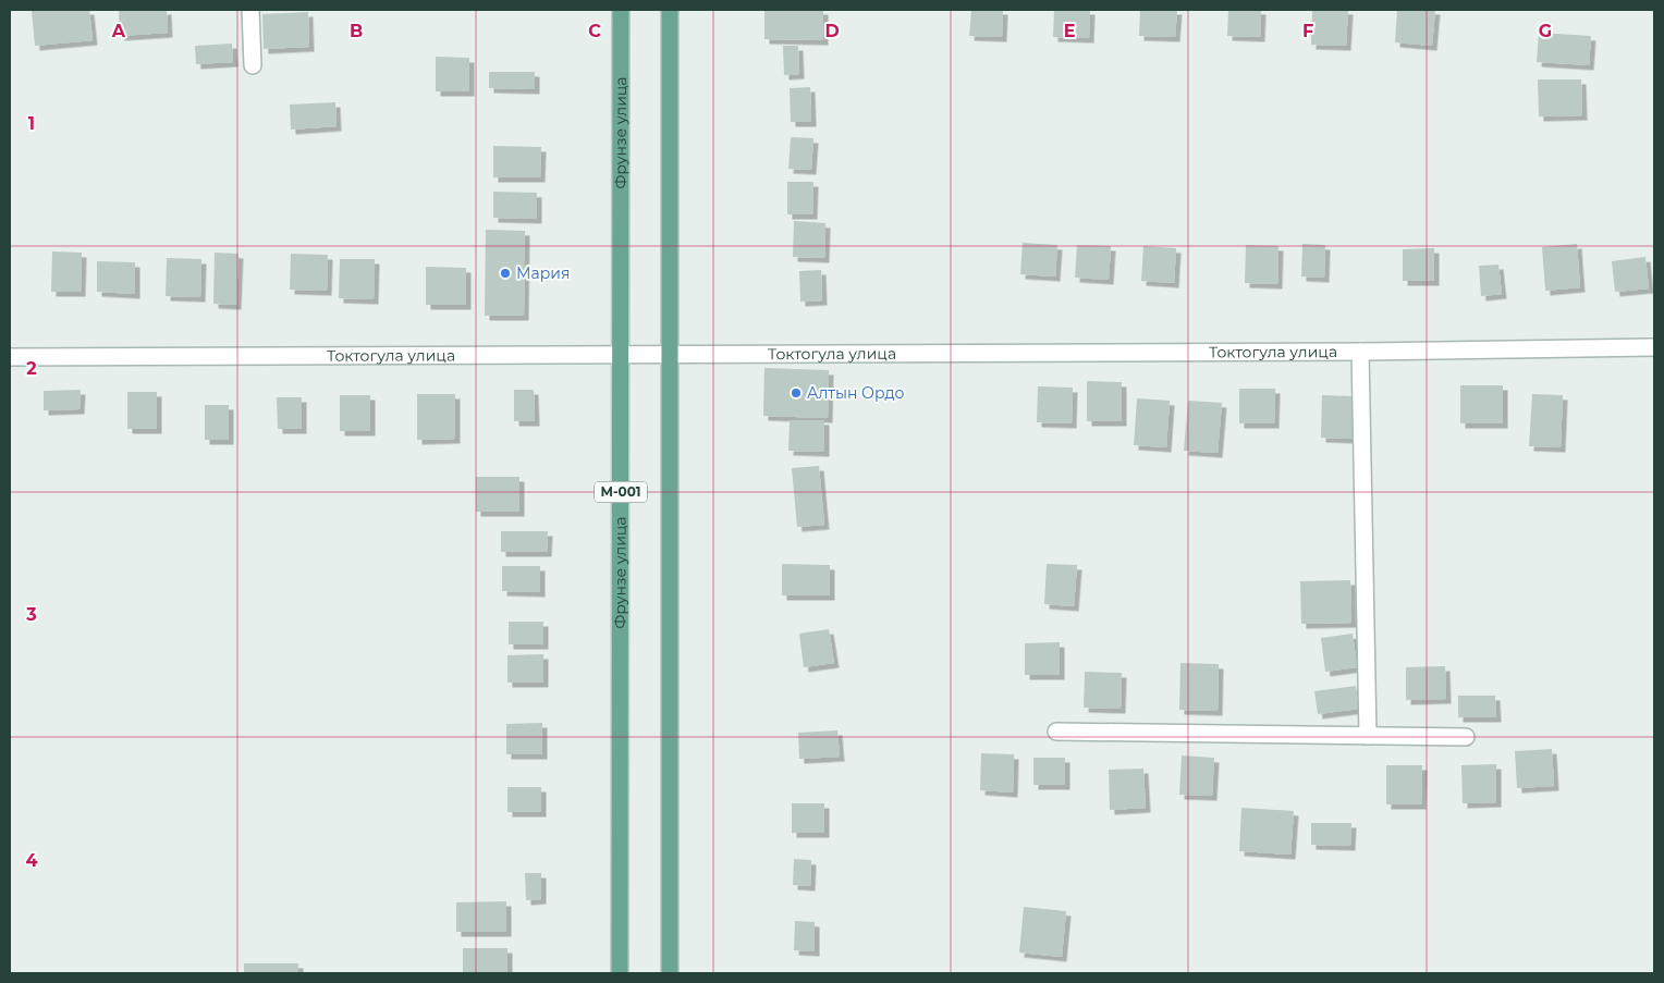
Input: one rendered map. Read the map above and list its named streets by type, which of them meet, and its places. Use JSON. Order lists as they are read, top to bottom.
{
  "streets": {
    "main road": ["Фрунзе улица", "M-001"],
    "street": ["Токтогула улица"]
  },
  "crossings": [
    ["Фрунзе улица", "Токтогула улица"]
  ],
  "places": ["Мария", "Алтын Ордо"],
  "grid": {
    "columns": [
      "A",
      "B",
      "C",
      "D",
      "E",
      "F",
      "G"
    ],
    "rows": [
      "1",
      "2",
      "3",
      "4"
    ]
  }
}
